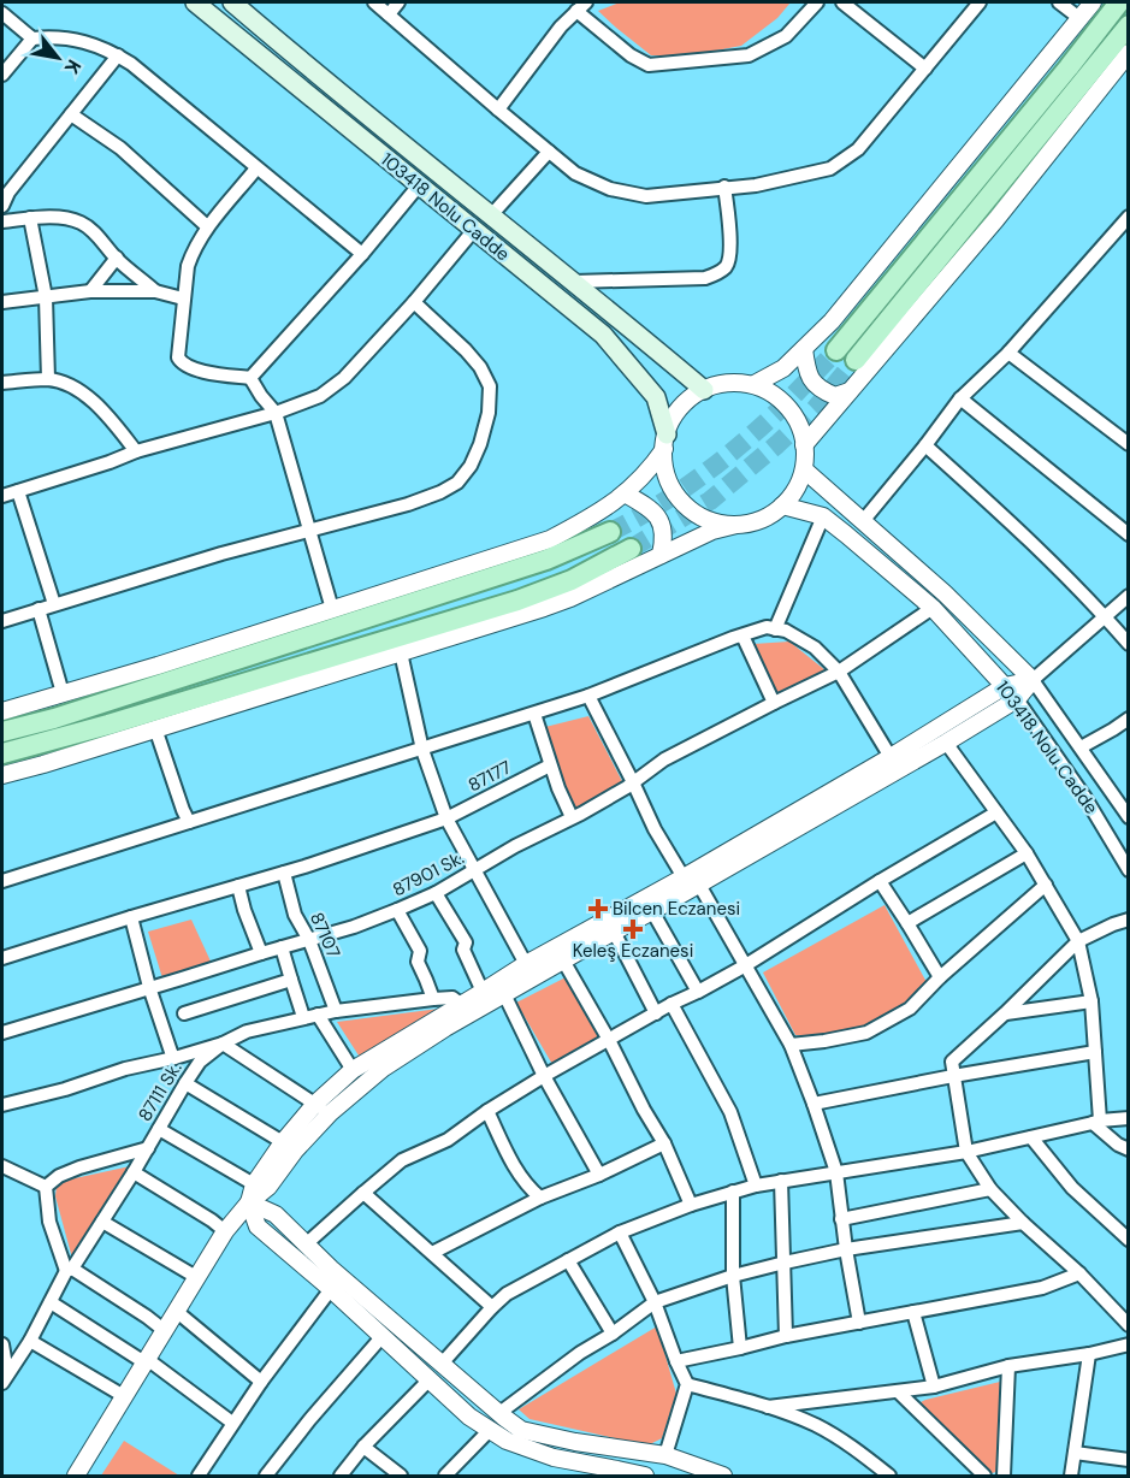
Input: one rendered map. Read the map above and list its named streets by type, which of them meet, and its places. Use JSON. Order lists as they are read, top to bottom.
{
  "streets": {
    "main road": ["103418 Nolu Cadde"],
    "street": [
      "87177",
      "87901 Sk.",
      "87107",
      "87111 Sk."
    ]
  },
  "crossings": [
    ["103418 Nolu Cadde", "87901 Sk."],
    ["87177", "87107"],
    ["87901 Sk.", "87107"],
    ["87107", "87111 Sk."]
  ],
  "places": {
    "health": ["Bilcen Eczanesi", "Keleş Eczanesi"]
  },
  "north": "bottom right"
}
